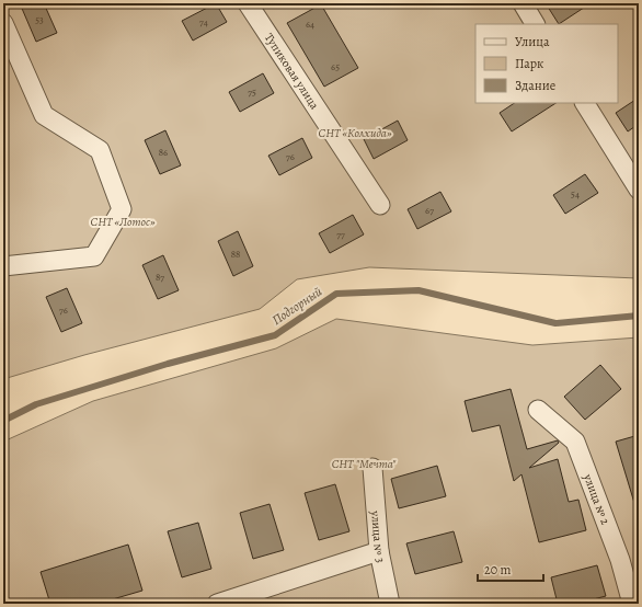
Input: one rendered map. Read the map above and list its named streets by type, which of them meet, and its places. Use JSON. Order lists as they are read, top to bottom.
{
  "streets": {
    "street": ["Тупиковая улица", "улица № 2", "улица № 3"]
  },
  "water": ["Подгорный"],
  "parks": ["СНТ «Колхида»", "СНТ «Лотос»", "СНТ \"Мечта\""],
  "house_numbers": [
    "53",
    "74",
    "64",
    "65",
    "75",
    "86",
    "76",
    "54",
    "67",
    "77",
    "88",
    "87",
    "76"
  ],
  "legend": ["Улица", "Парк", "Здание"],
  "scale_bar": "20 m"
}
